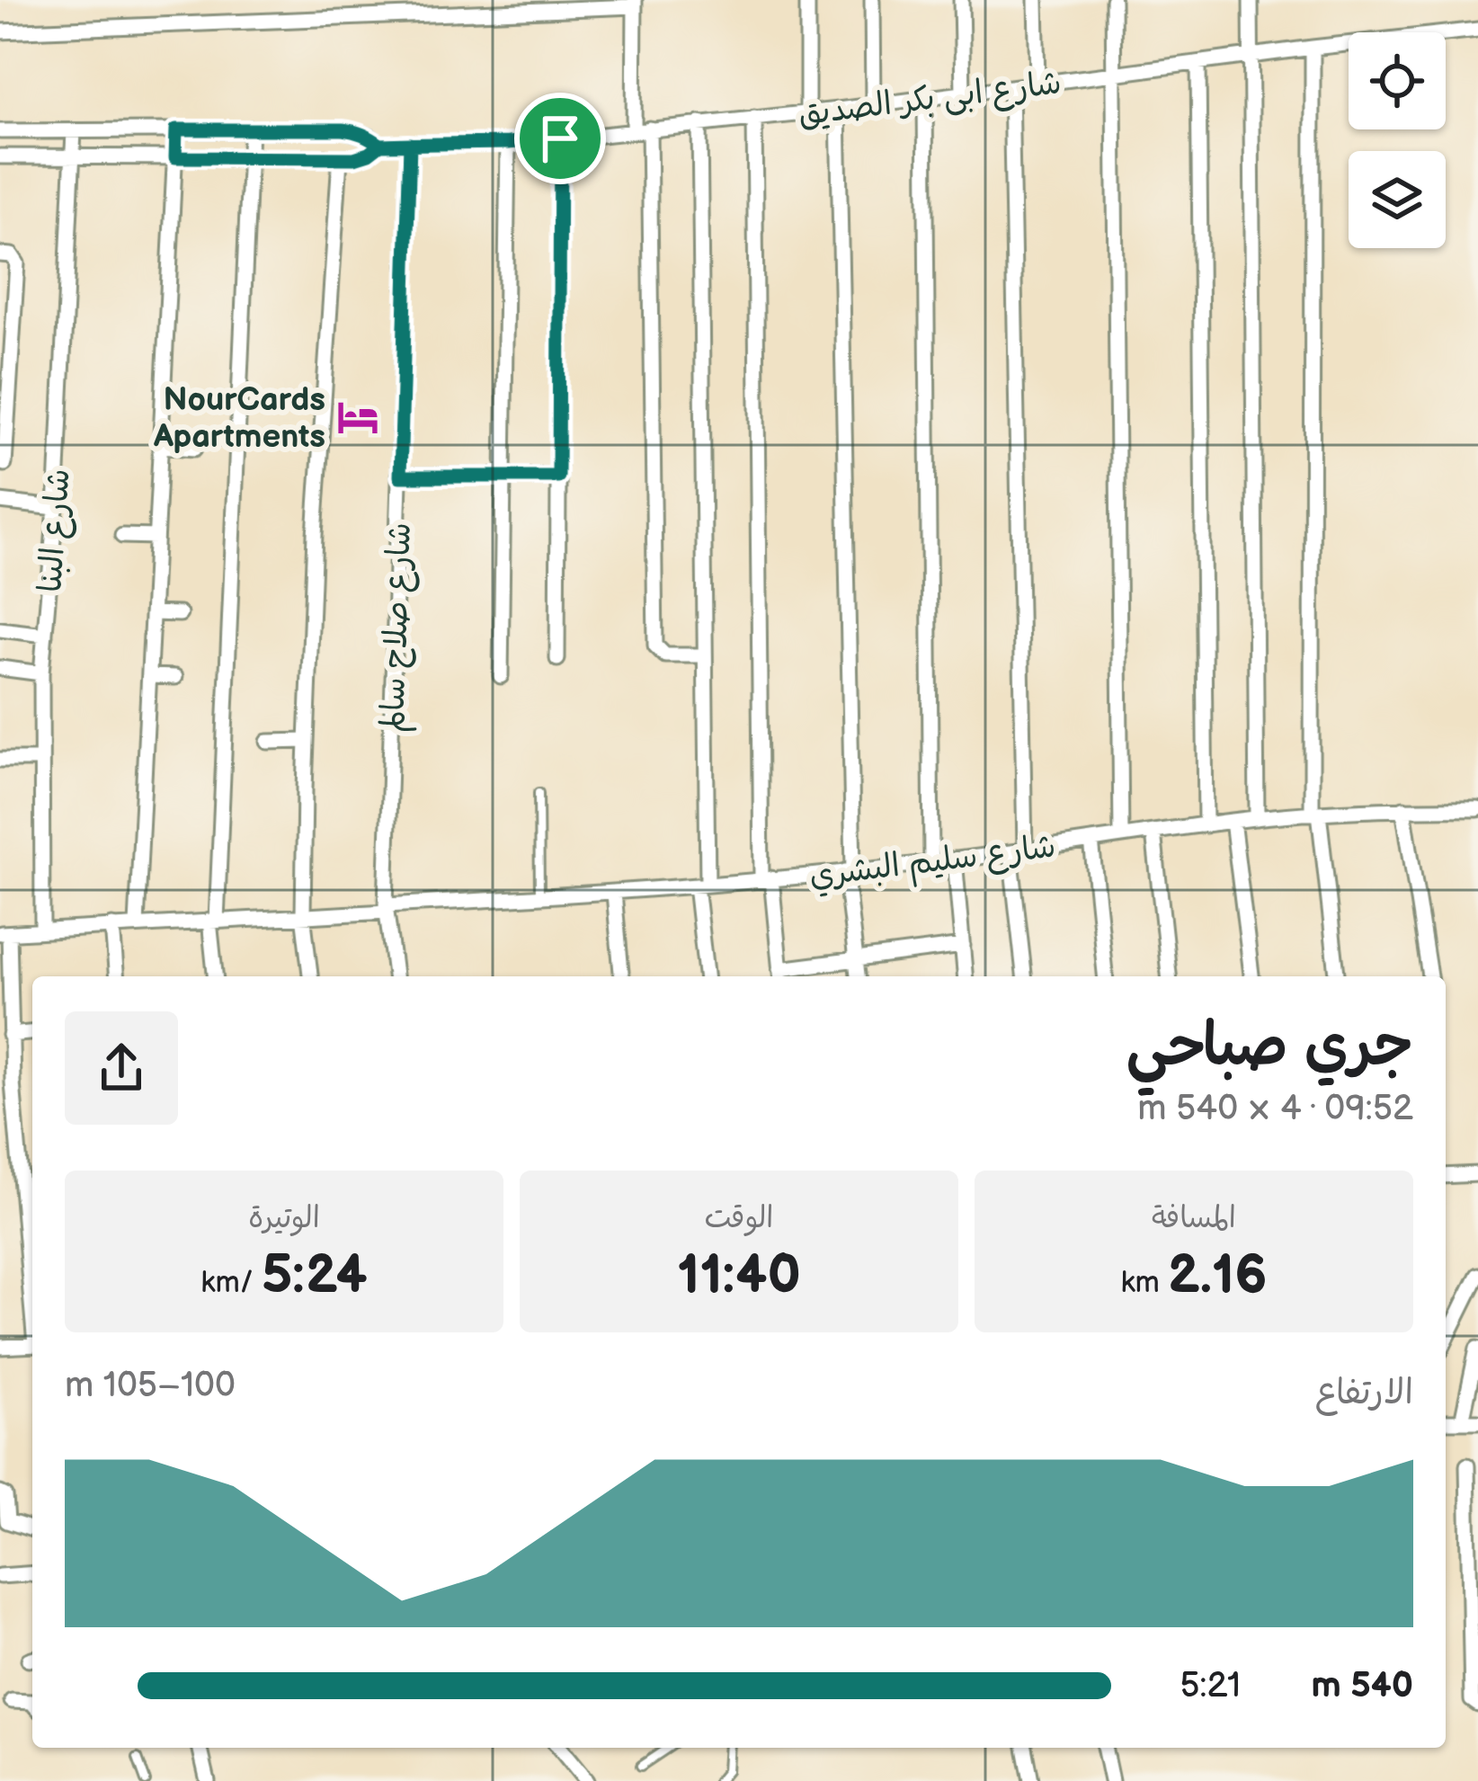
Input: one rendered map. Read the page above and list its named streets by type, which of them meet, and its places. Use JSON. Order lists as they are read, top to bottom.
{
  "streets": {
    "street": [
      "شارع ابى بكر الصديق",
      "شارع البنا",
      "شارع صلاح سالم",
      "شارع سليم البشري"
    ]
  },
  "crossings": [
    ["شارع ابى بكر الصديق", "شارع البنا"],
    ["شارع ابى بكر الصديق", "شارع صلاح سالم"],
    ["شارع البنا", "شارع سليم البشري"],
    ["شارع صلاح سالم", "شارع سليم البشري"]
  ],
  "places": {
    "hotel": ["NourCards Apartments"]
  },
  "page": {
    "heading": ["جري صباحي", "09:52 · 4 × 540 m"],
    "stats": [
      ["المسافة", "2.16 km"],
      ["الوقت", "11:40"],
      ["الوتيرة", "5:24 /km"]
    ],
    "chart": ["الارتفاع", "100–105 m"],
    "list": [
      {
        "name": "540 m",
        "note": "5:21"
      }
    ]
  }
}
